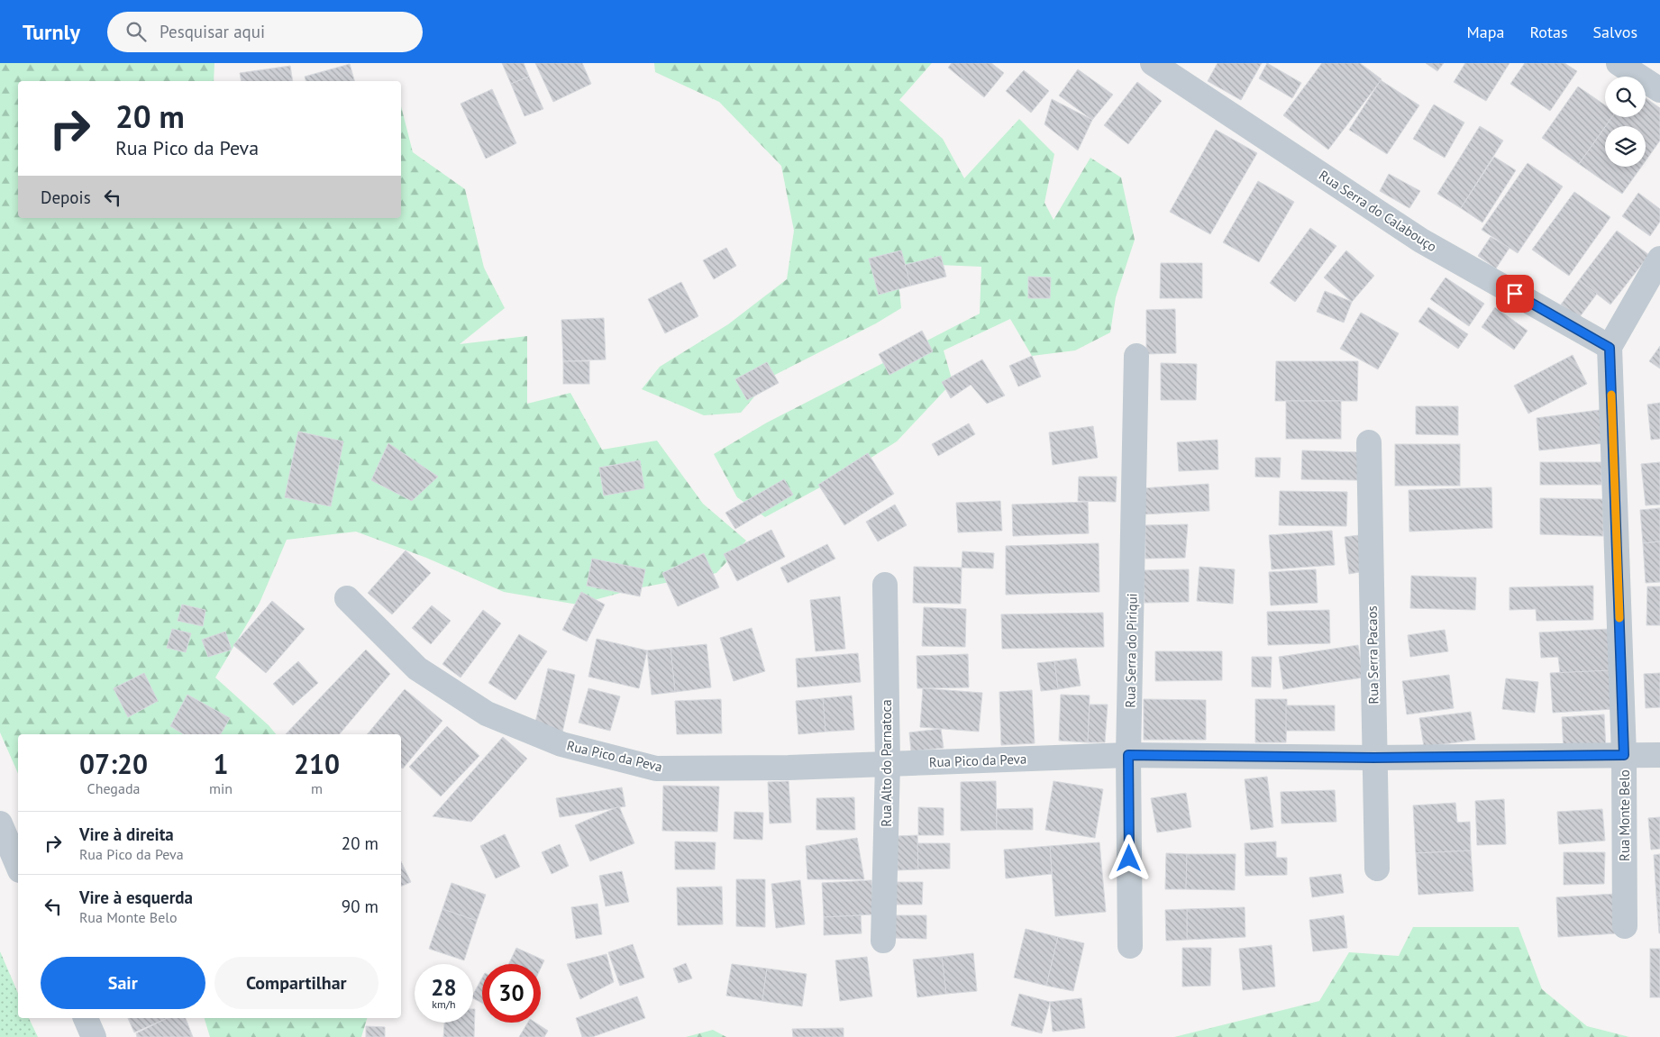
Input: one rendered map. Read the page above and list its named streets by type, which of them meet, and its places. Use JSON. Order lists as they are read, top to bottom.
{
  "streets": {
    "street": [
      "Rua Serra do Calabouço",
      "Rua Serra do Piriqui",
      "Rua Serra Pacaos",
      "Rua Pico da Peva",
      "Rua Alto do Parnatoca",
      "Rua Monte Belo"
    ]
  },
  "crossings": [
    ["Rua Serra do Calabouço", "Rua Monte Belo"],
    ["Rua Serra do Piriqui", "Rua Pico da Peva"],
    ["Rua Serra Pacaos", "Rua Pico da Peva"],
    ["Rua Pico da Peva", "Rua Alto do Parnatoca"],
    ["Rua Pico da Peva", "Rua Monte Belo"]
  ],
  "page": {
    "header": "Turnly",
    "search": "Pesquisar aqui",
    "nav": ["Mapa", "Rotas", "Salvos"],
    "turn": ["20 m", "Rua Pico da Peva"],
    "then": "Depois",
    "eta": [
      "07:20",
      "Chegada",
      "1",
      "min",
      "210",
      "m"
    ],
    "list": [
      {
        "name": "Vire à direita",
        "note": "Rua Pico da Peva",
        "value": "20 m"
      },
      {
        "name": "Vire à esquerda",
        "note": "Rua Monte Belo",
        "value": "90 m"
      }
    ],
    "buttons": ["Sair", "Compartilhar"],
    "speed": "28 km/h",
    "limit": "30"
  }
}
